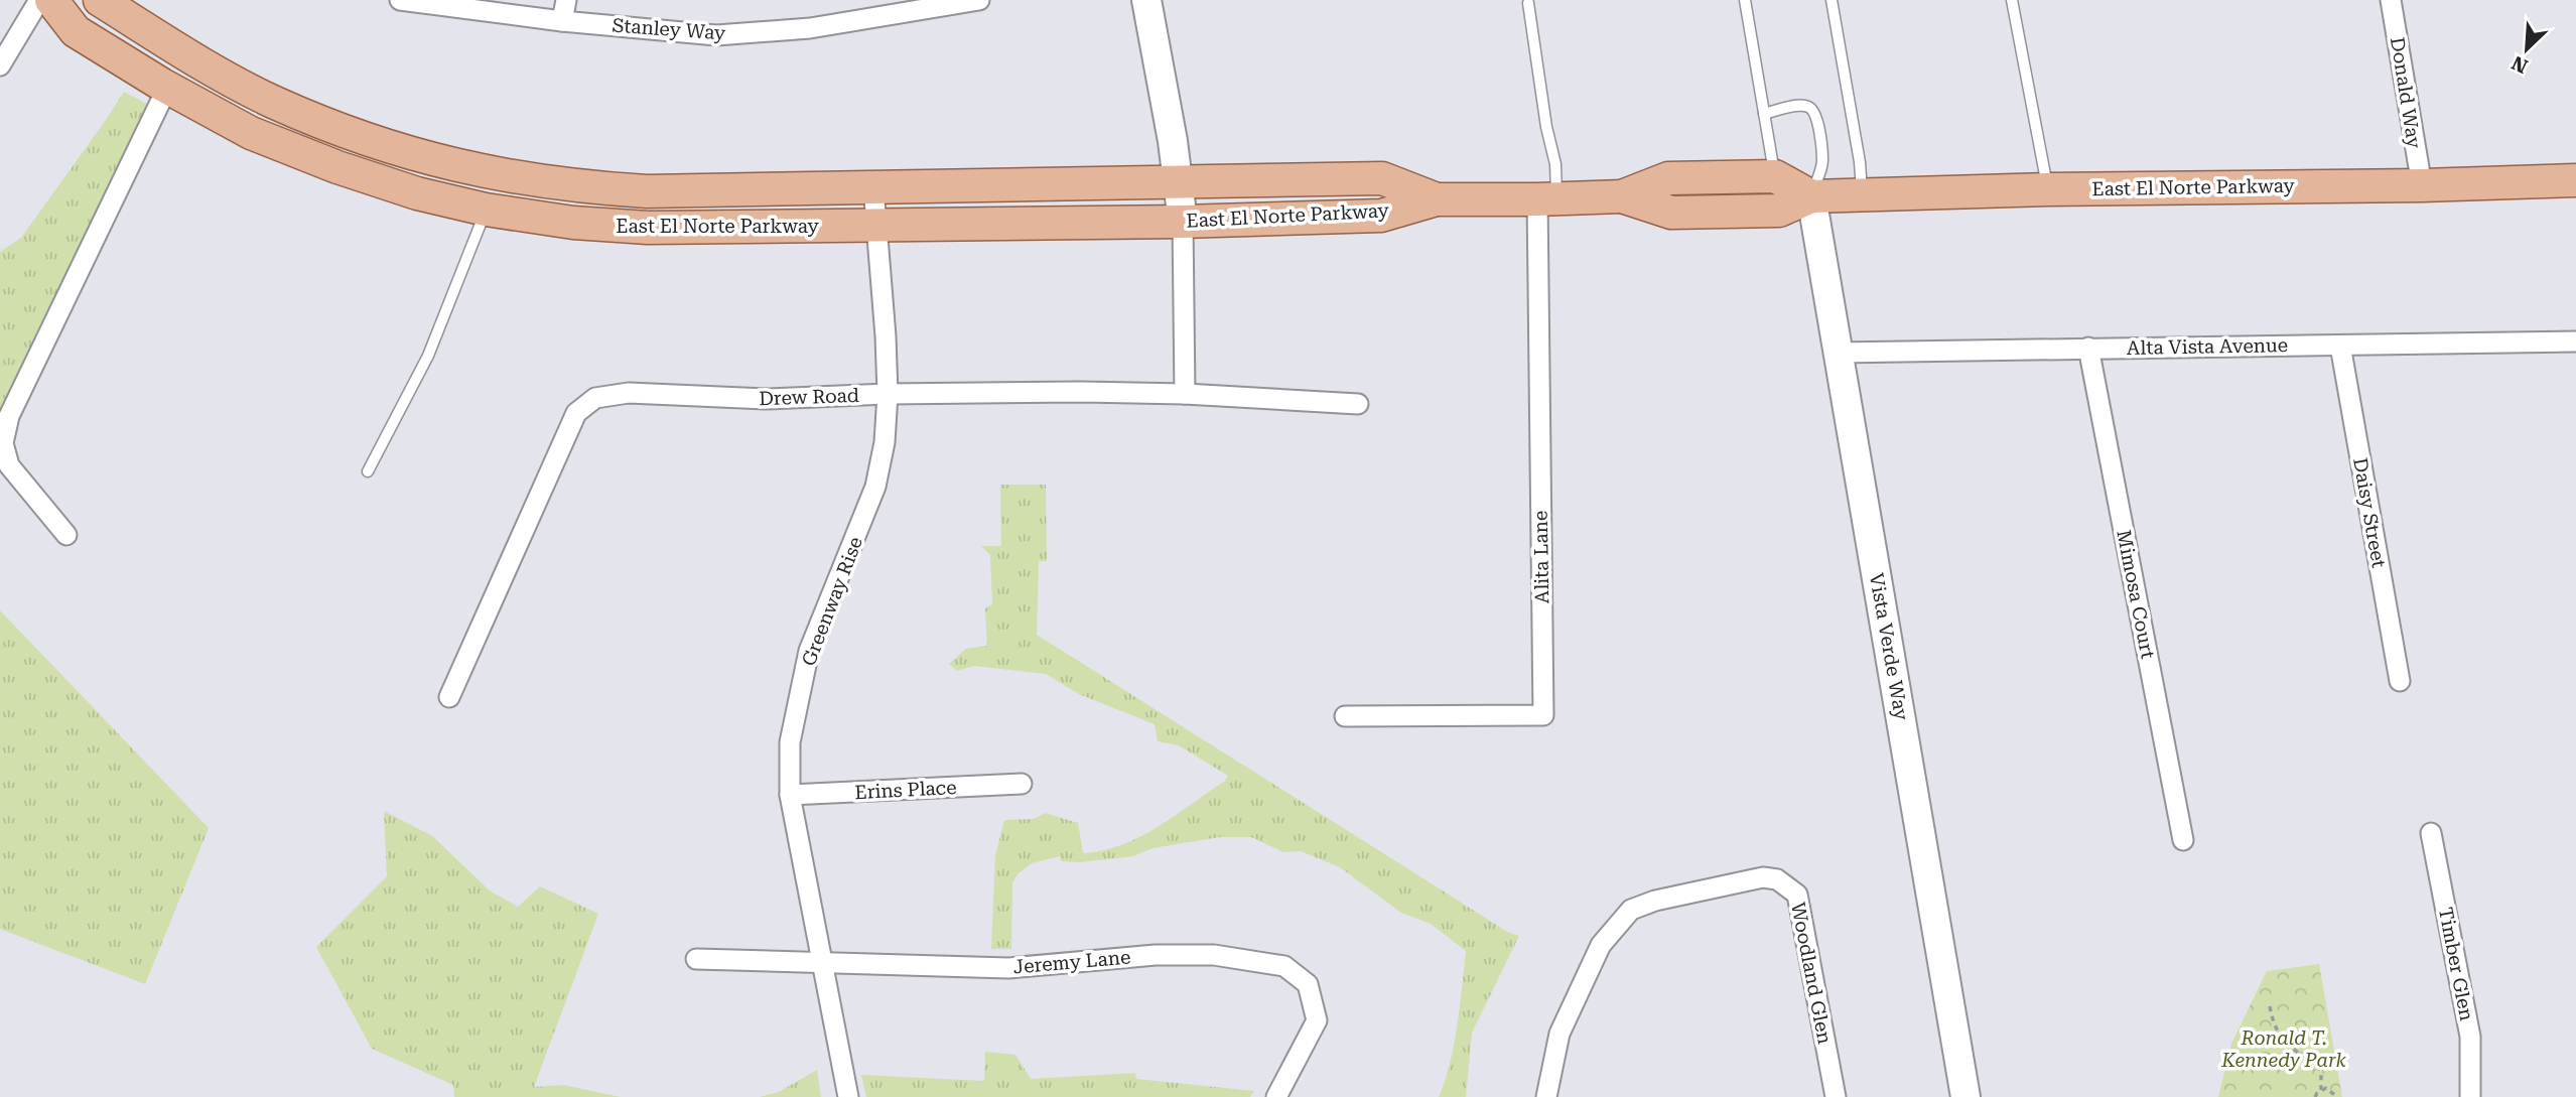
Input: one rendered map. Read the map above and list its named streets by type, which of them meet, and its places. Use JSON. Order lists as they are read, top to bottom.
{
  "streets": {
    "main road": ["East El Norte Parkway"],
    "street": [
      "Stanley Way",
      "Donald Way",
      "Alta Vista Avenue",
      "Drew Road",
      "Daisy Street",
      "Alita Lane",
      "Mimosa Court",
      "Greenway Rise",
      "Vista Verde Way",
      "Erins Place",
      "Jeremy Lane",
      "Timber Glen",
      "Woodland Glen"
    ]
  },
  "crossings": [
    ["Donald Way", "East El Norte Parkway"],
    ["East El Norte Parkway", "Alita Lane"],
    ["East El Norte Parkway", "Greenway Rise"],
    ["East El Norte Parkway", "Vista Verde Way"],
    ["Alta Vista Avenue", "Daisy Street"],
    ["Alta Vista Avenue", "Mimosa Court"],
    ["Alta Vista Avenue", "Vista Verde Way"],
    ["Drew Road", "Greenway Rise"],
    ["Greenway Rise", "Erins Place"],
    ["Greenway Rise", "Jeremy Lane"]
  ],
  "parks": ["Ronald T. Kennedy Park"],
  "north": "bottom left"
}
